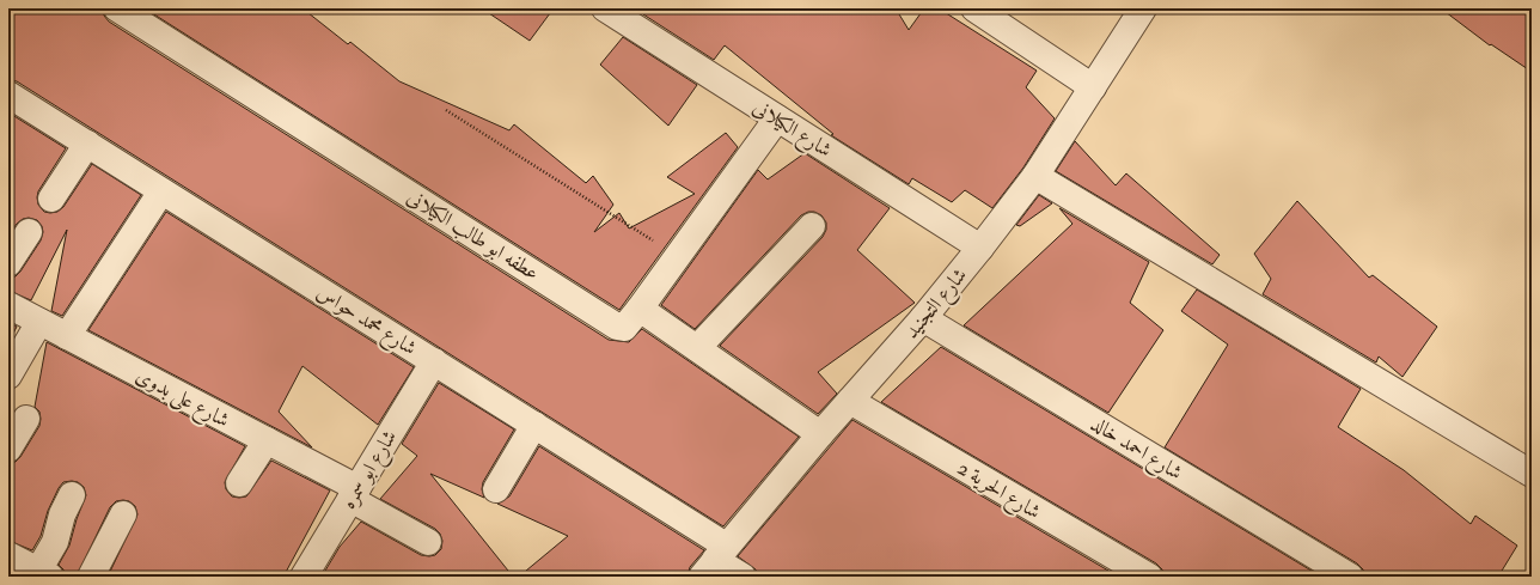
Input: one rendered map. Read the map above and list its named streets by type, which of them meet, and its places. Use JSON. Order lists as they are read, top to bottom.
{
  "streets": {
    "street": [
      "شارع الكيلانى",
      "عطفه ابو طالب الكيلانى",
      "شارع التجنيد",
      "شارع محمد حواس",
      "شارع على بدوى",
      "شارع احمد خالد",
      "شارع ابو سمره",
      "شارع الحرية 2"
    ]
  },
  "crossings": [
    ["شارع الكيلانى", "شارع التجنيد"],
    ["شارع التجنيد", "شارع محمد حواس"],
    ["شارع التجنيد", "شارع احمد خالد"],
    ["شارع التجنيد", "شارع الحرية 2"],
    ["شارع محمد حواس", "شارع ابو سمره"],
    ["شارع على بدوى", "شارع ابو سمره"]
  ]
}
